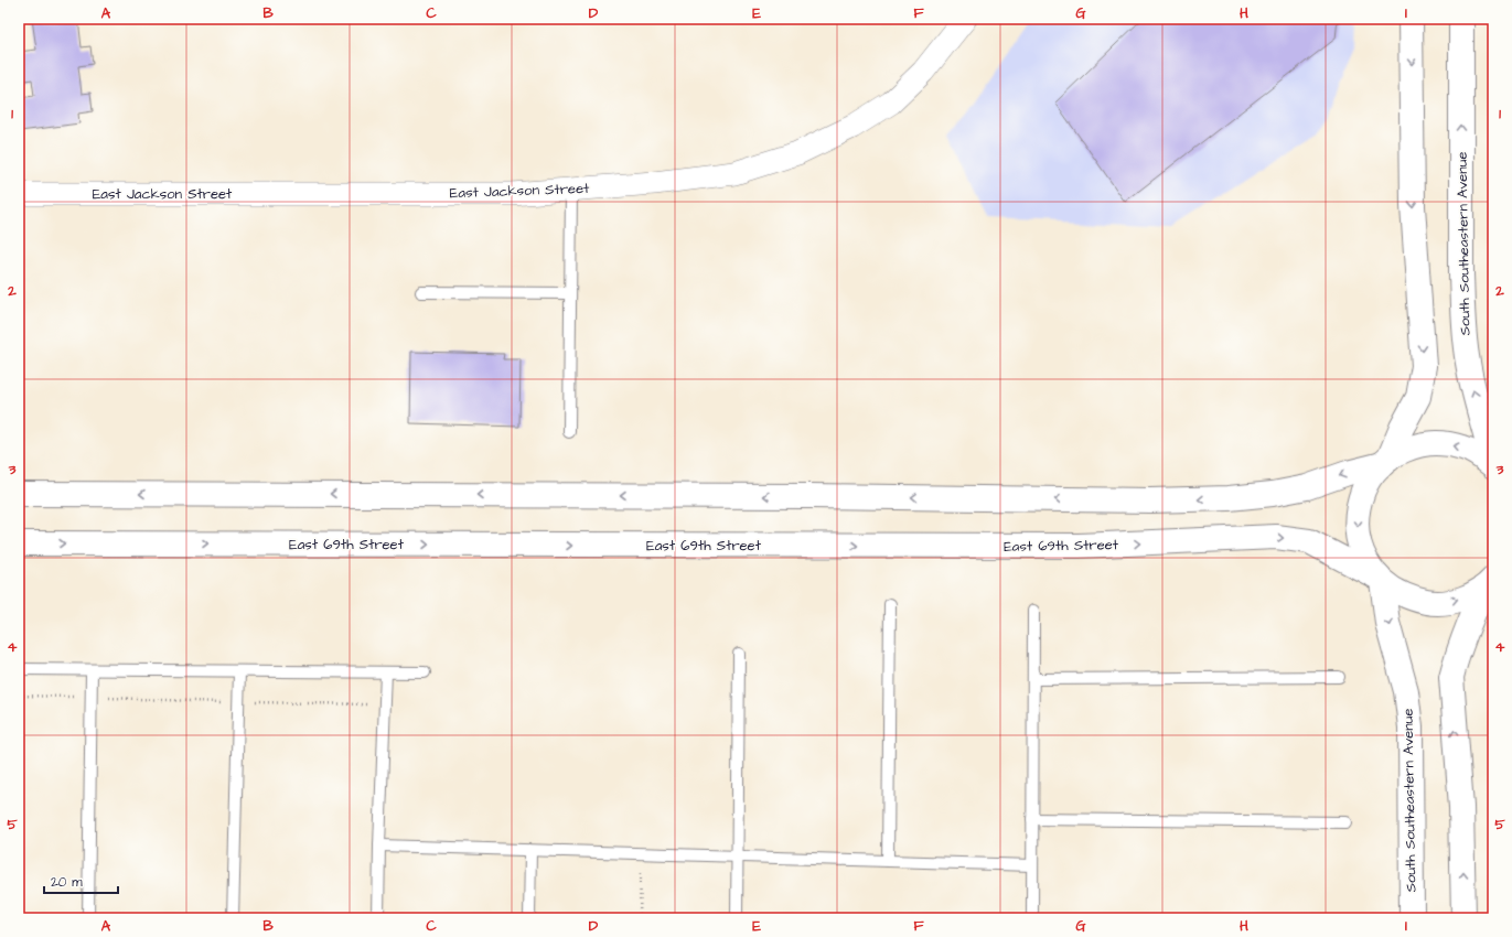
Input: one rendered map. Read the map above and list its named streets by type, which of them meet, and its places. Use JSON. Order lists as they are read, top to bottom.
{
  "streets": {
    "main road": ["South Southeastern Avenue", "East 69th Street"],
    "street": ["East Jackson Street"]
  },
  "crossings": [
    ["South Southeastern Avenue", "East 69th Street"]
  ],
  "scale_bar": "20 m",
  "grid": {
    "columns": [
      "A",
      "B",
      "C",
      "D",
      "E",
      "F",
      "G",
      "H",
      "I"
    ],
    "rows": [
      "1",
      "2",
      "3",
      "4",
      "5"
    ]
  }
}
